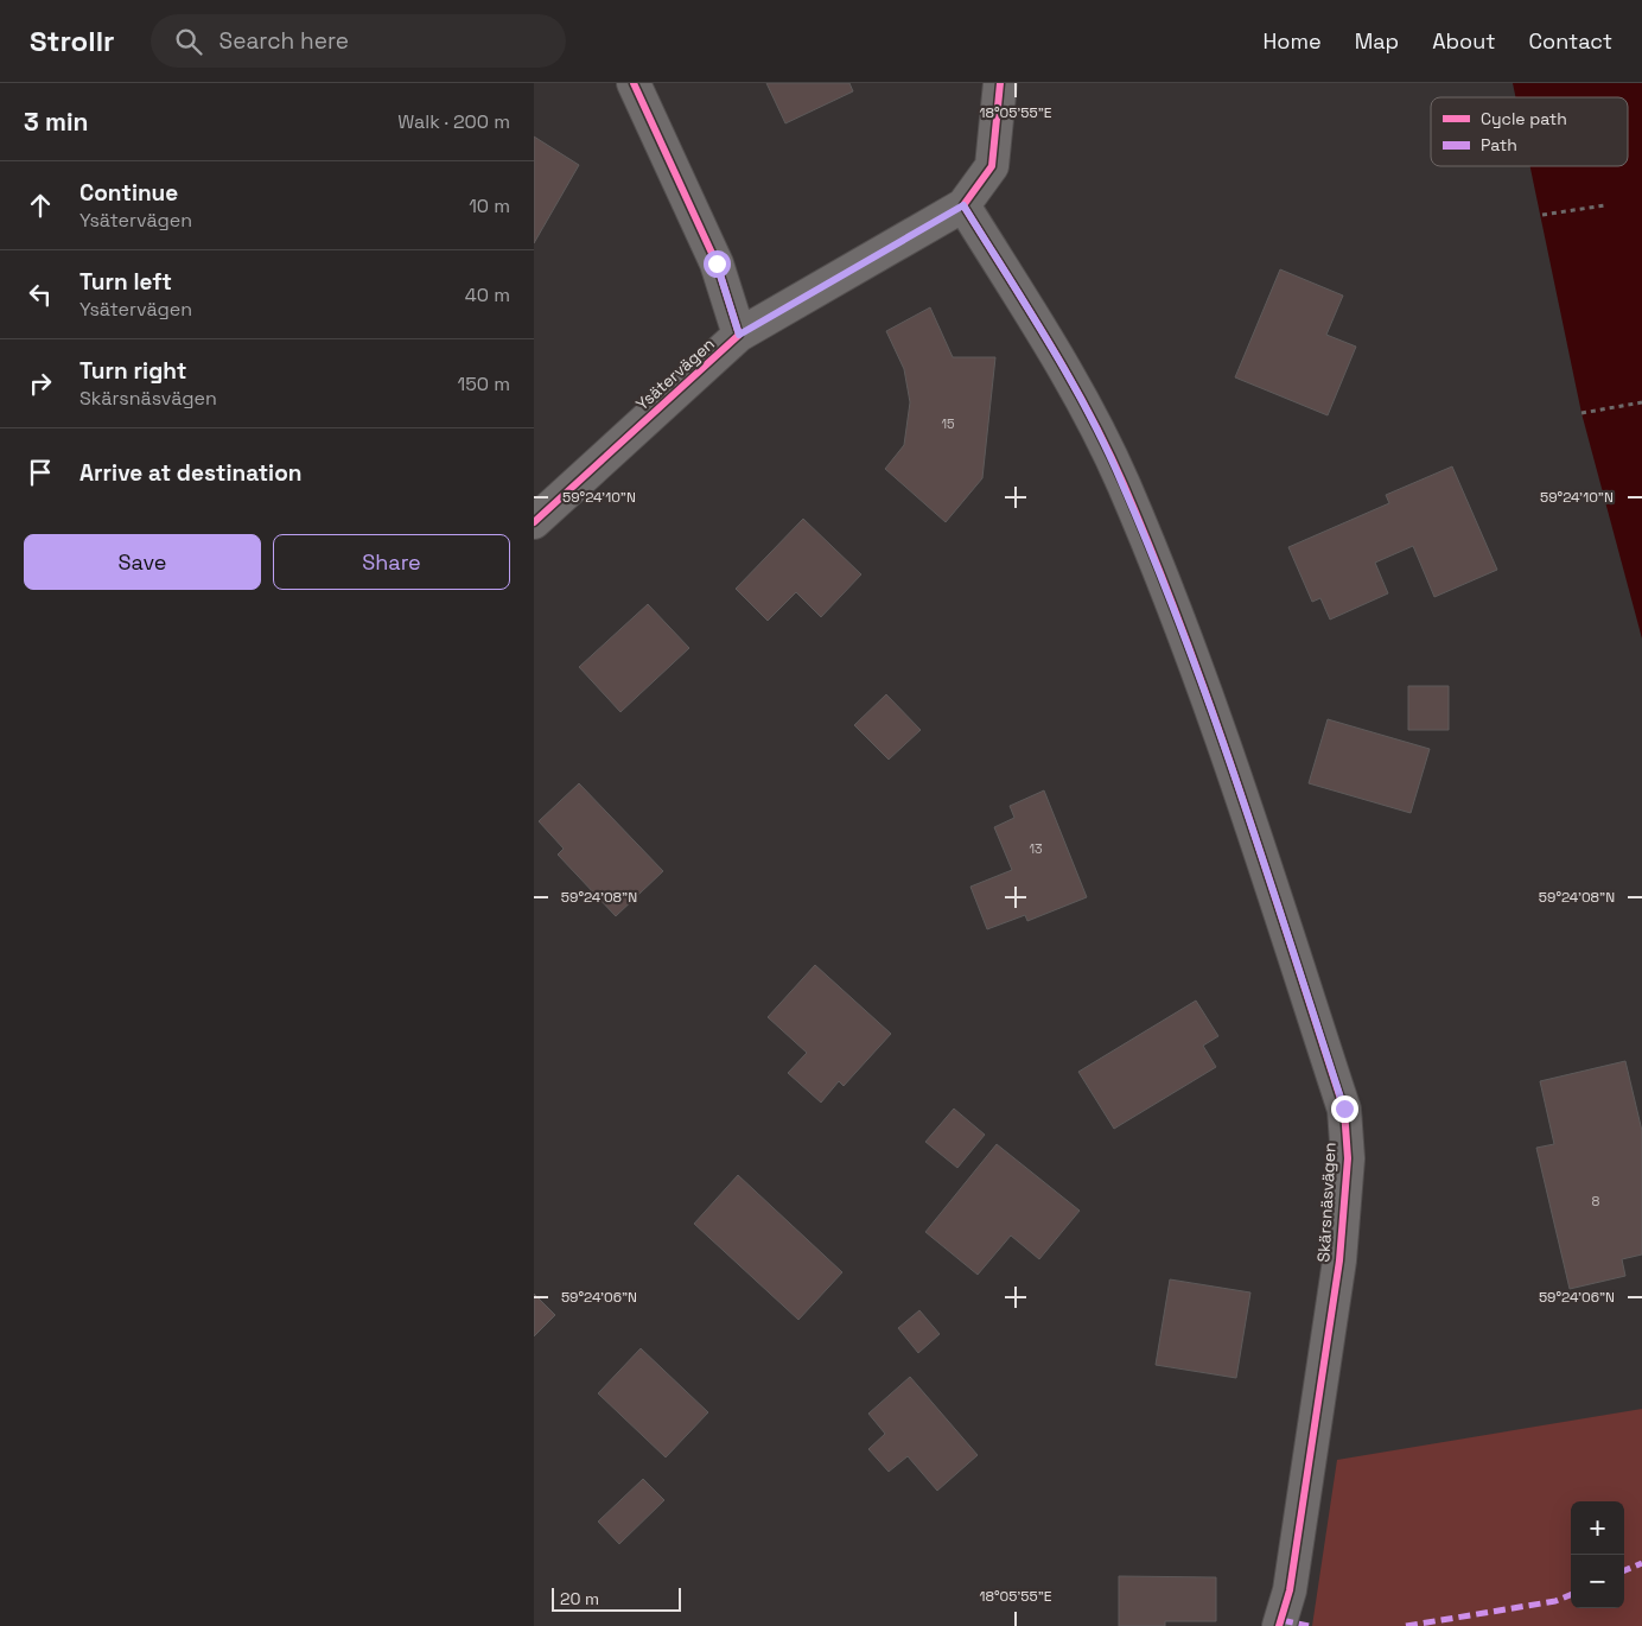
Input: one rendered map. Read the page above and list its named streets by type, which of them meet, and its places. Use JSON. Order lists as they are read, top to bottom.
{
  "streets": {
    "street": ["Ysätervägen", "Skärsnäsvägen"]
  },
  "crossings": [
    ["Ysätervägen", "Skärsnäsvägen"]
  ],
  "house_numbers": ["15", "13", "8"],
  "legend": ["Cycle path", "Path"],
  "scale_bar": "20 m",
  "page": {
    "header": "Strollr",
    "search": "Search here",
    "nav": [
      "Home",
      "Map",
      "About",
      "Contact"
    ],
    "heading": ["3 min", "Walk · 200 m"],
    "list": [
      ["Continue", "Ysätervägen", "10 m"],
      ["Turn left", "Ysätervägen", "40 m"],
      ["Turn right", "Skärsnäsvägen", "150 m"],
      "Arrive at destination"
    ],
    "buttons": ["Save", "Share"],
    "map_buttons": ["+", "−"],
    "scale": "20 m"
  },
  "coordinates": [
    "18°05'55\"E",
    "59°24'10\"N",
    "59°24'08\"N",
    "59°24'06\"N"
  ]
}
